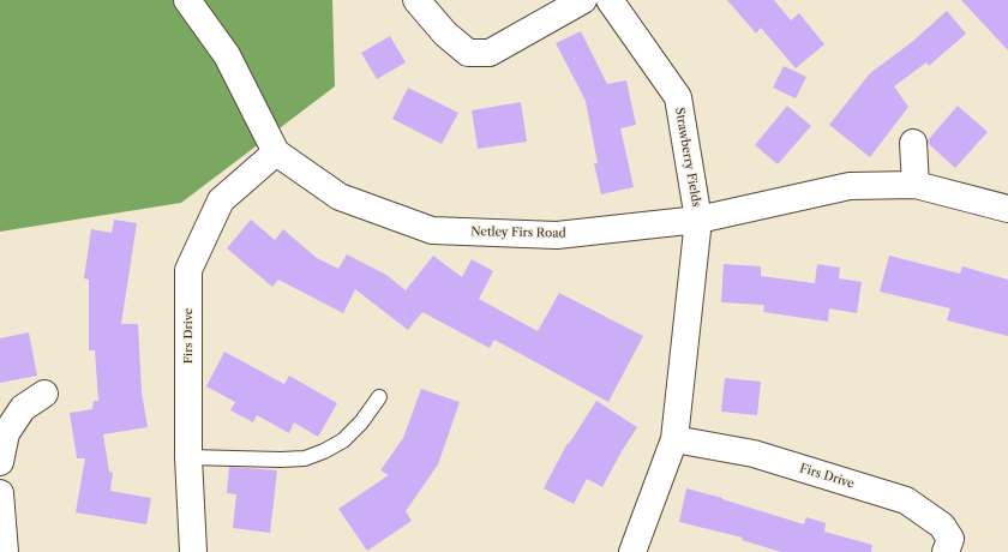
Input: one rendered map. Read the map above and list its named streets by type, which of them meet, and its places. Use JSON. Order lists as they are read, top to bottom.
{
  "streets": {
    "street": ["Strawberry Fields", "Netley Firs Road", "Firs Drive"]
  },
  "crossings": [
    ["Strawberry Fields", "Netley Firs Road"],
    ["Netley Firs Road", "Firs Drive"]
  ]
}
